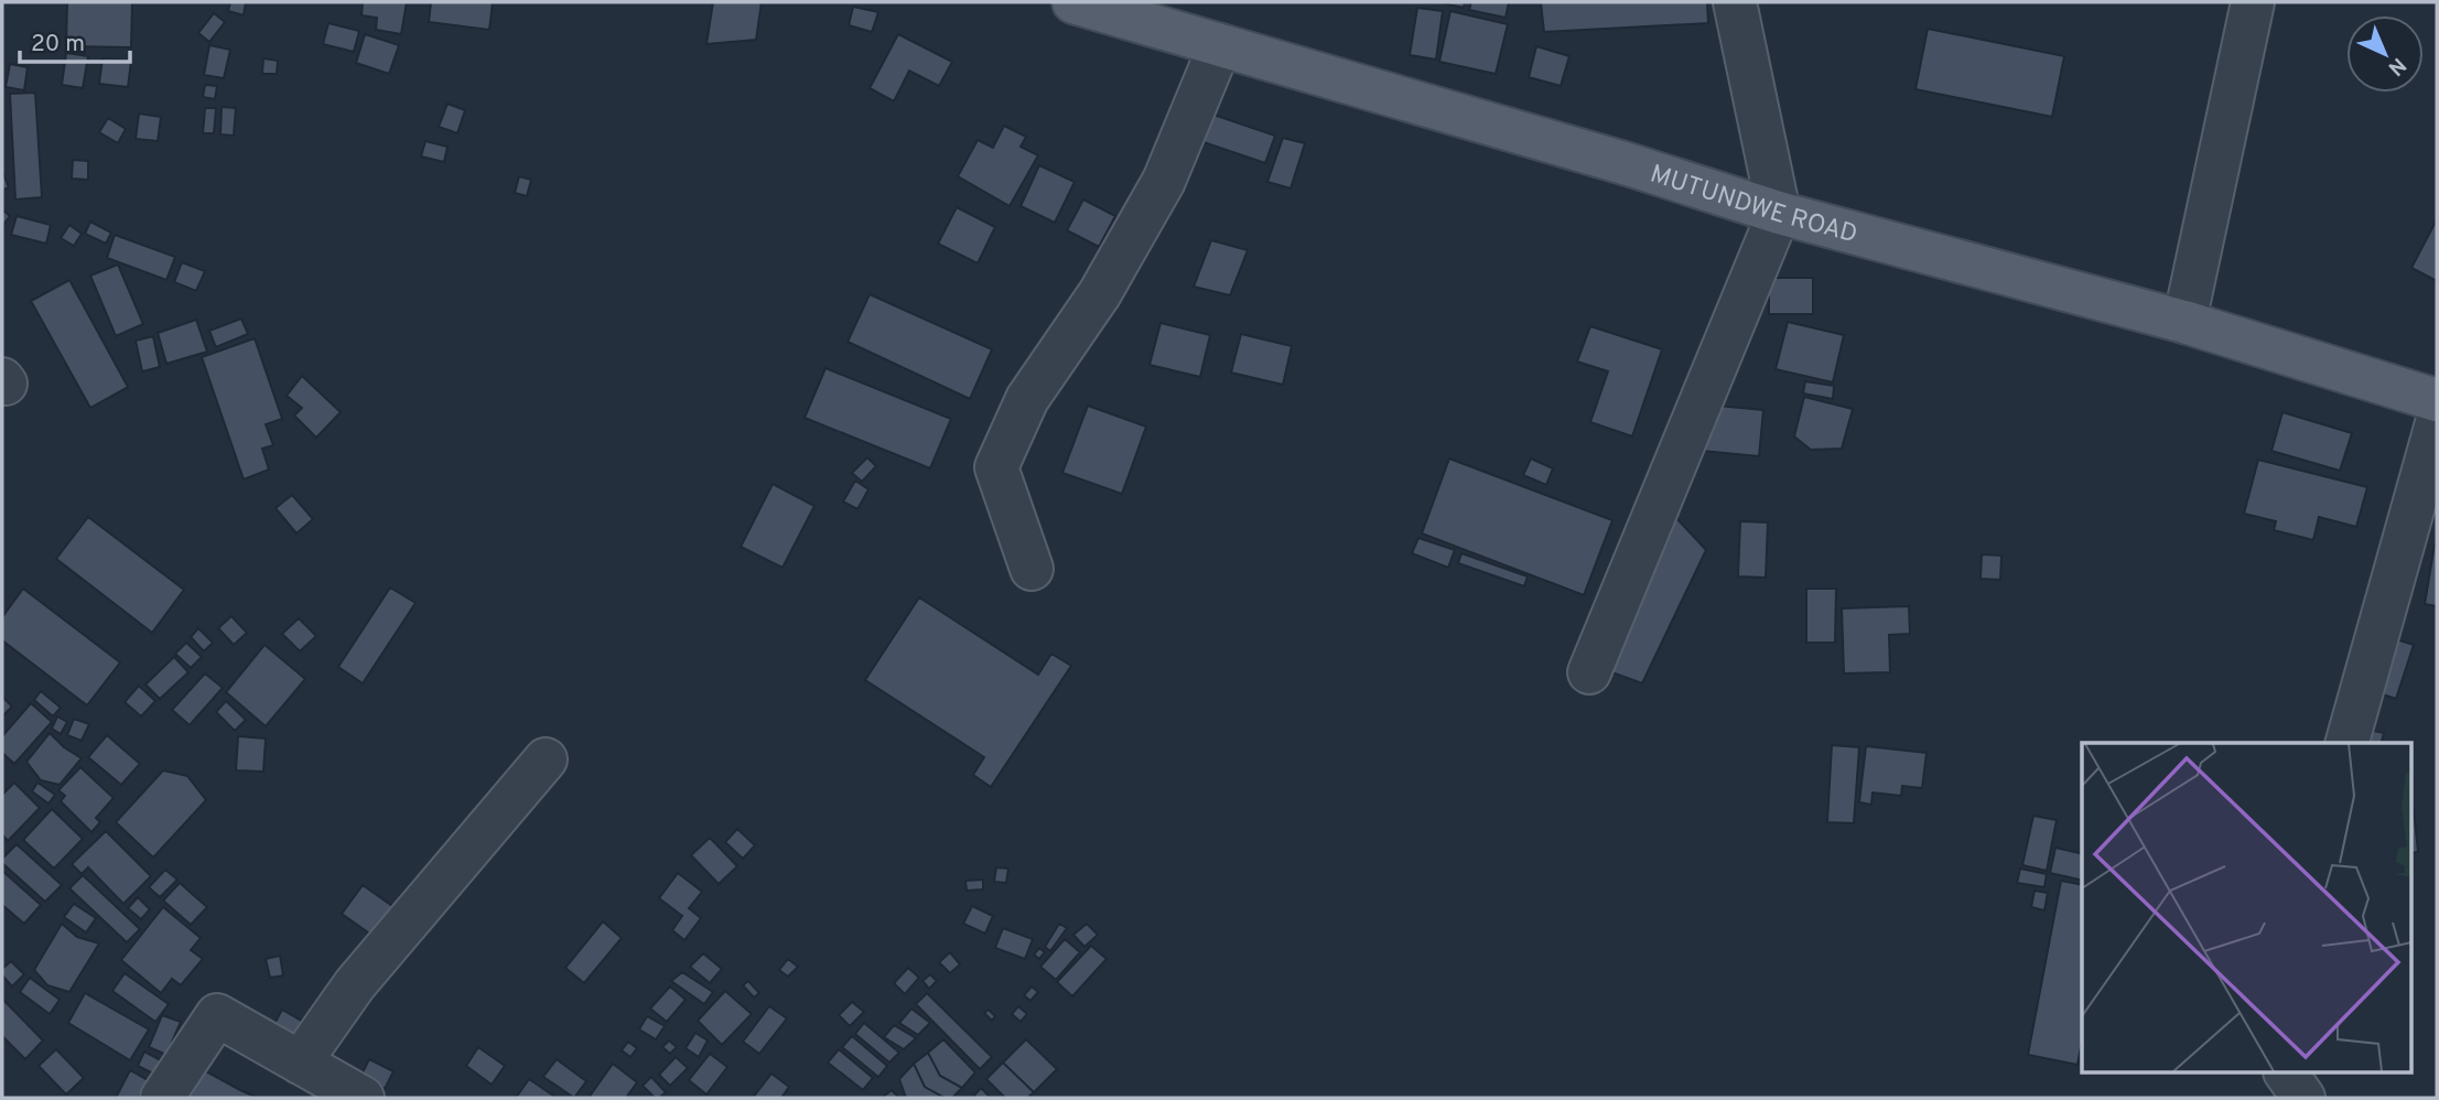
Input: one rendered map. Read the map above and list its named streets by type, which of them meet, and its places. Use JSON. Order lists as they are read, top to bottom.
{
  "streets": {
    "main road": ["MUTUNDWE ROAD"]
  },
  "scale_bar": "20 m",
  "north": "bottom right"
}
